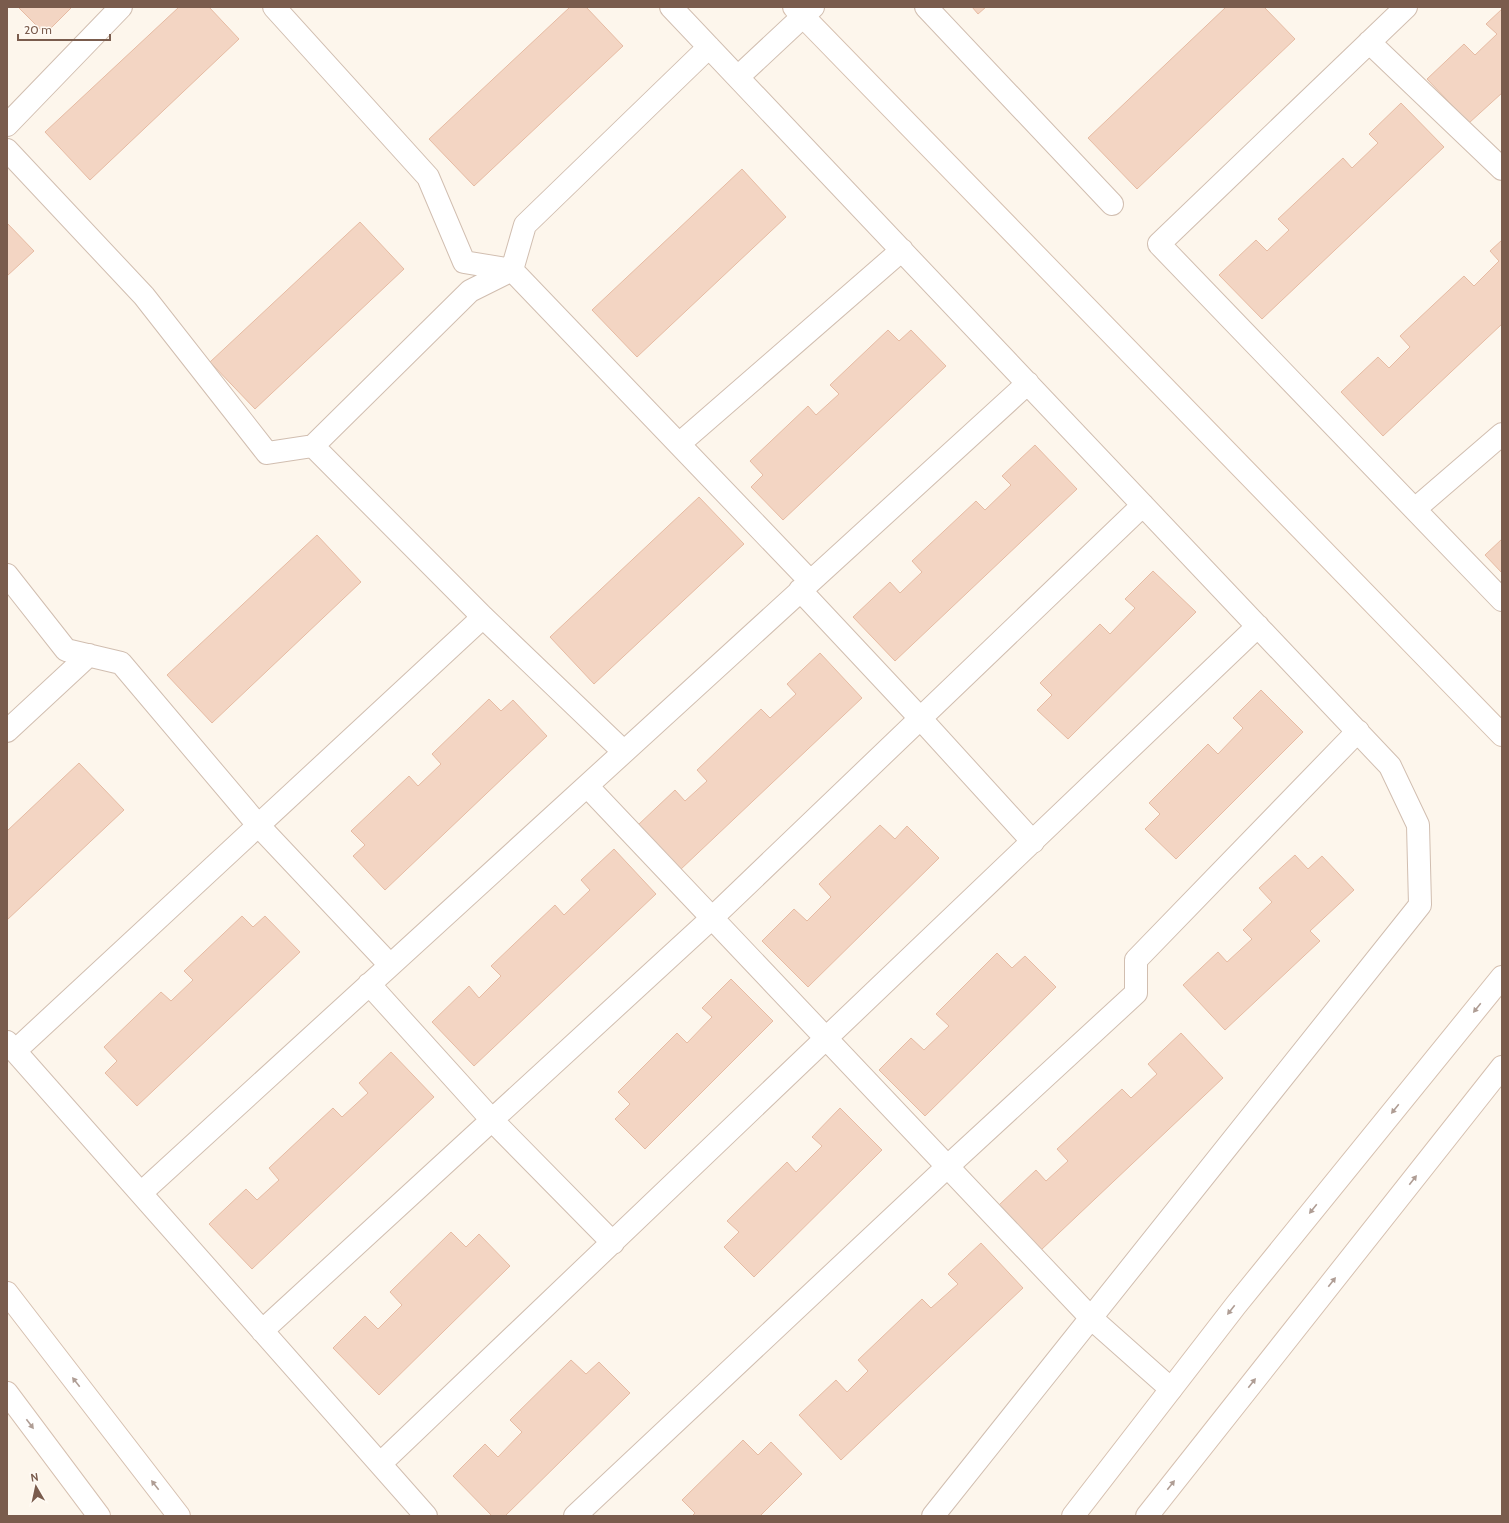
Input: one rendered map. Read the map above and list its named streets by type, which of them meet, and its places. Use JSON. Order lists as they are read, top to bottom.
{
  "scale_bar": "20 m",
  "north": "top"
}
